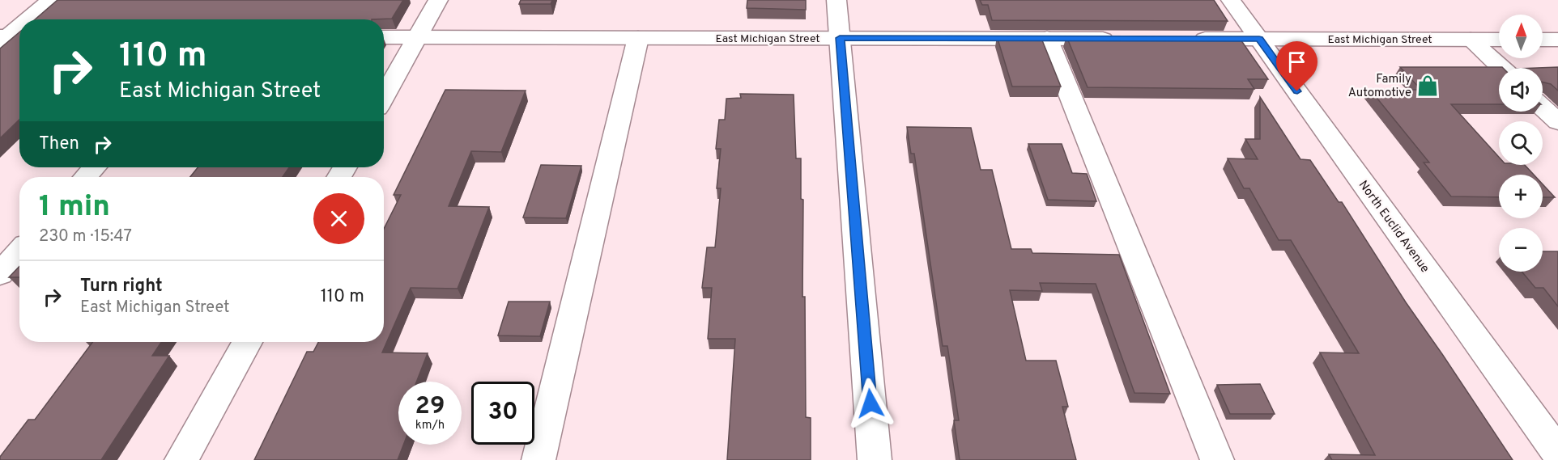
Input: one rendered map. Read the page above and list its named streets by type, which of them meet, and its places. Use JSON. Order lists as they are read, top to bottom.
{
  "streets": {
    "street": ["East Michigan Street", "North Euclid Avenue"]
  },
  "crossings": [
    ["East Michigan Street", "North Euclid Avenue"]
  ],
  "places": {
    "shop": ["Family Automotive"]
  },
  "north": "top",
  "page": {
    "map_buttons": ["+", "−"],
    "turn": ["110 m", "East Michigan Street"],
    "then": "Then",
    "heading": ["1 min", "230 m · 15:47"],
    "list": [
      {
        "name": "Turn right",
        "note": "East Michigan Street",
        "value": "110 m"
      }
    ],
    "speed": "29 km/h",
    "limit": "30"
  }
}
